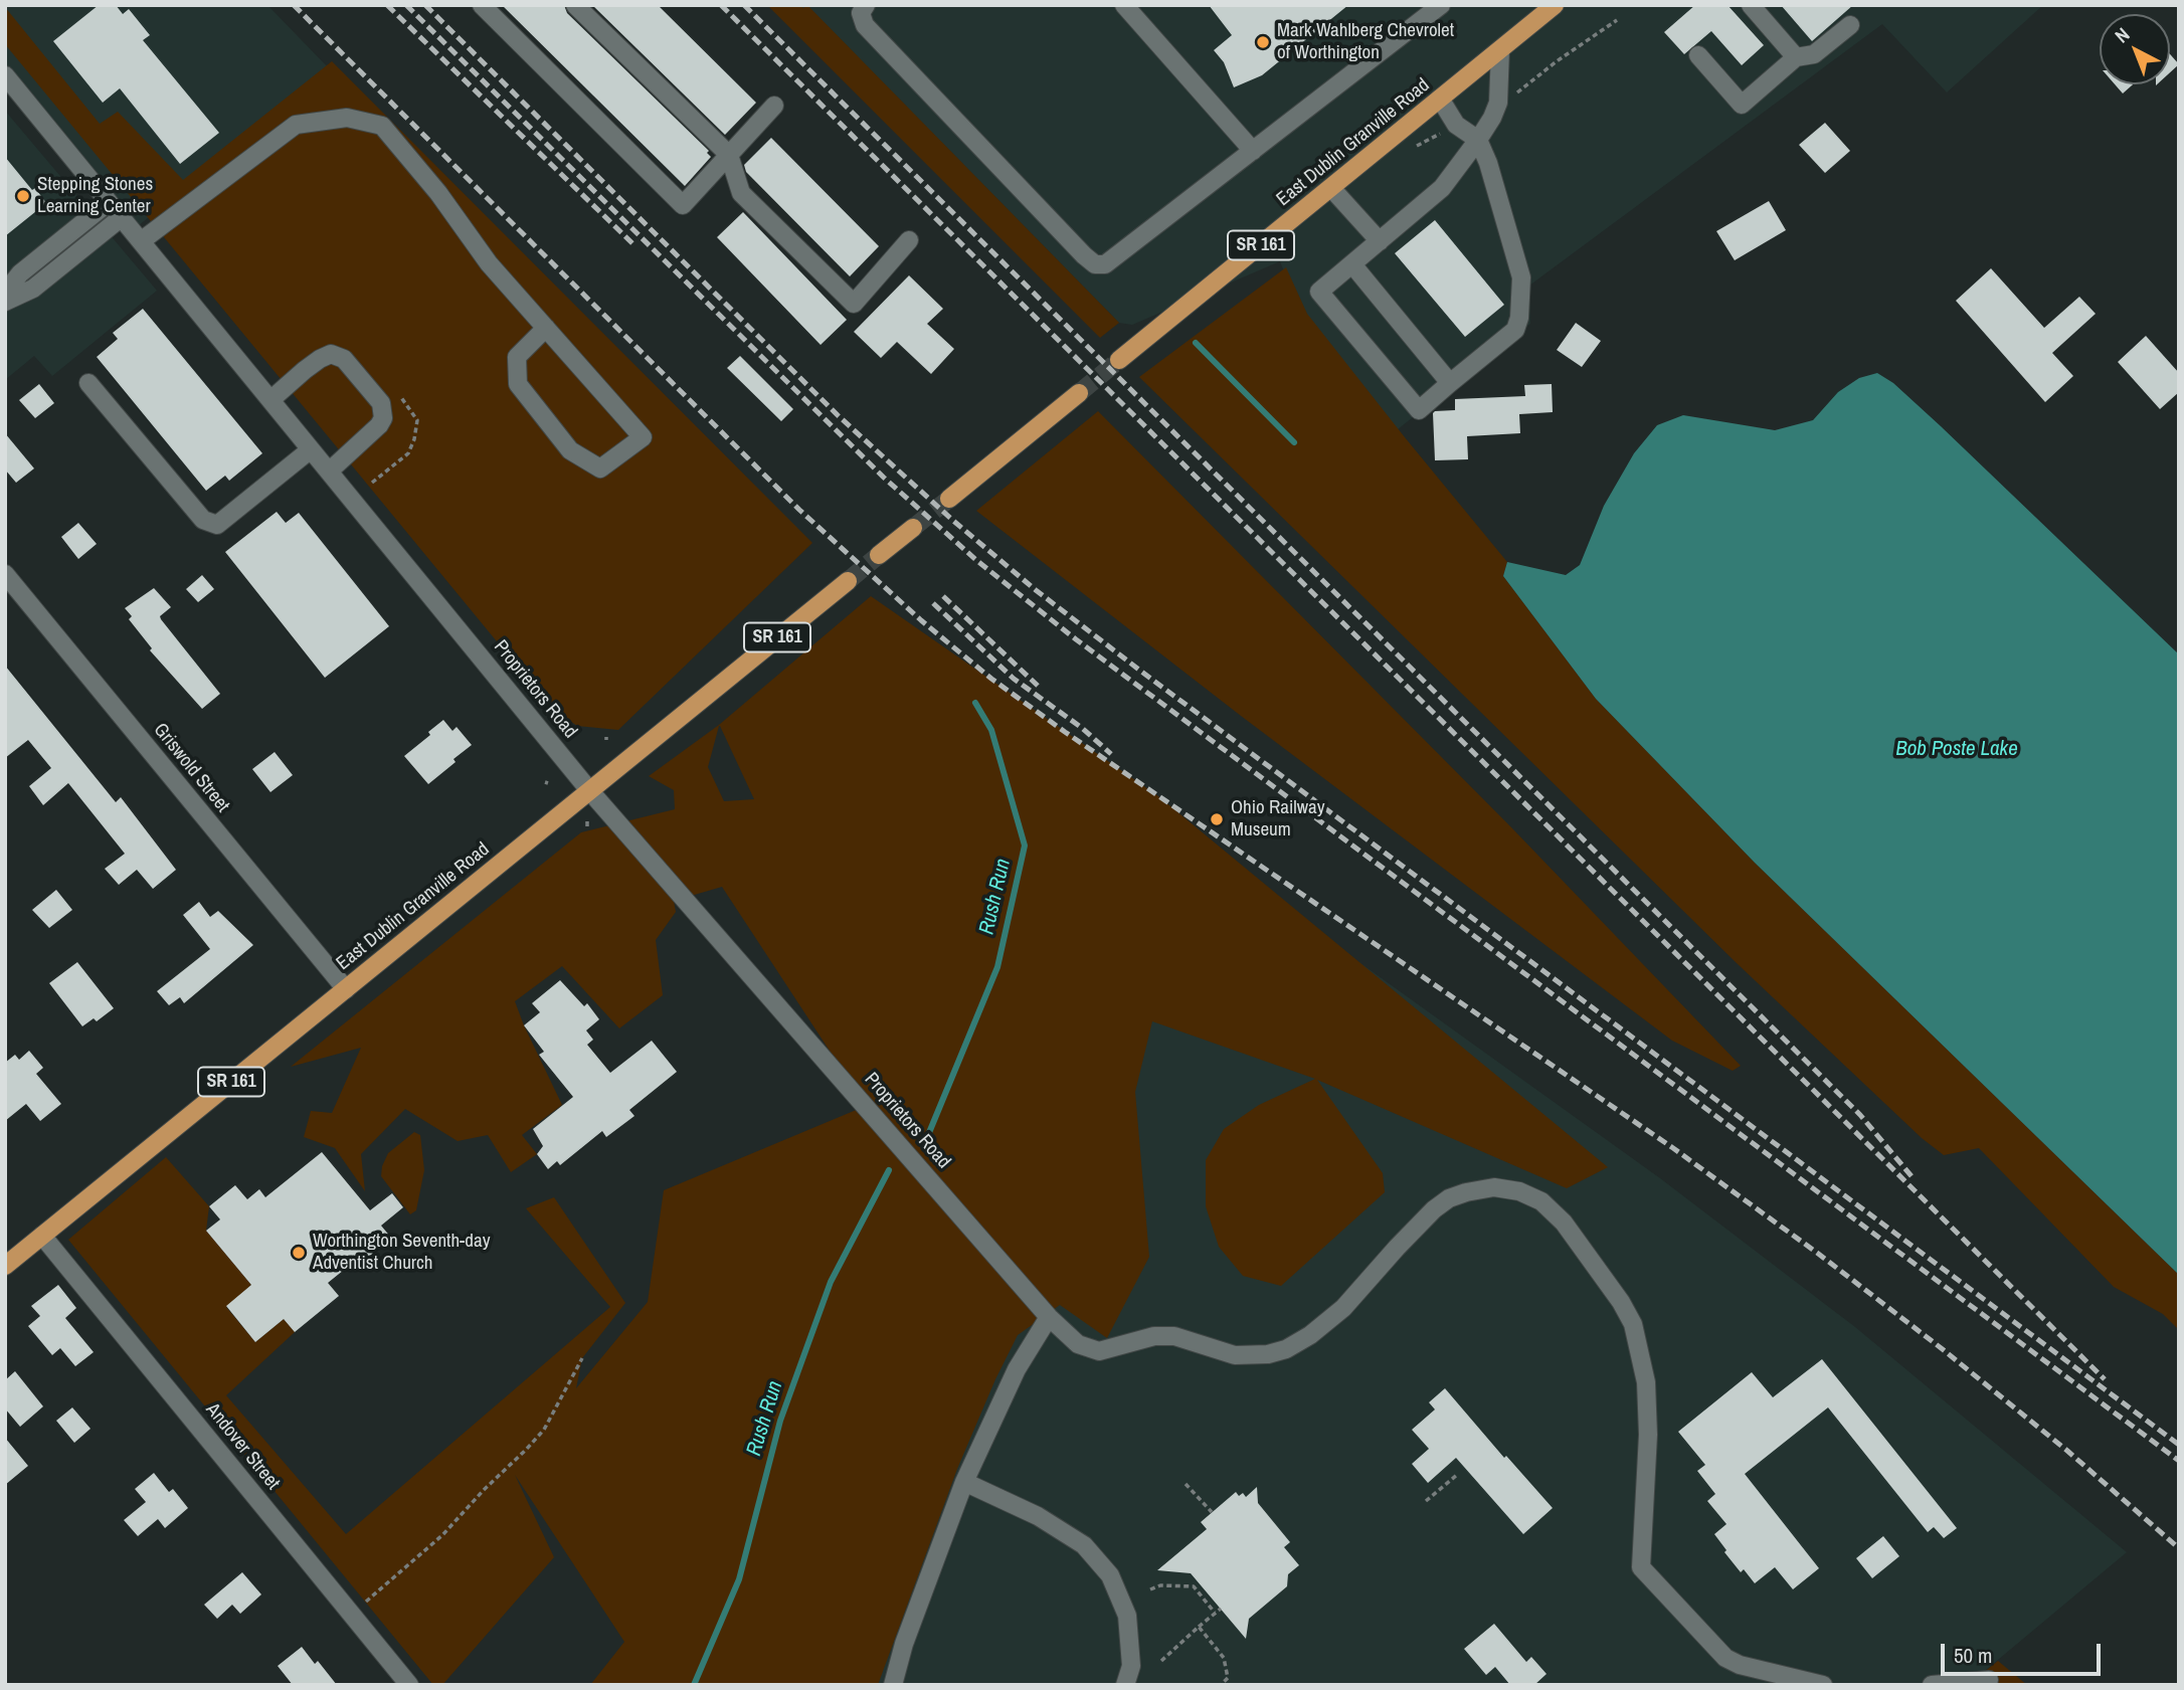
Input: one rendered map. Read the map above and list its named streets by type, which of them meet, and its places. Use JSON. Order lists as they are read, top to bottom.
{
  "streets": {
    "main road": ["East Dublin Granville Road", "SR 161"],
    "street": ["Proprietors Road", "Griswold Street", "Andover Street"]
  },
  "crossings": [
    ["East Dublin Granville Road", "Proprietors Road"],
    ["East Dublin Granville Road", "Griswold Street"],
    ["East Dublin Granville Road", "Andover Street"]
  ],
  "water": ["Bob Poste Lake", "Rush Run"],
  "places": [
    "Mark Wahlberg Chevrolet of Worthington",
    "Stepping Stones Learning Center",
    "Ohio Railway Museum",
    "Worthington Seventh-day Adventist Church"
  ],
  "scale_bar": "50 m",
  "north": "top left"
}
